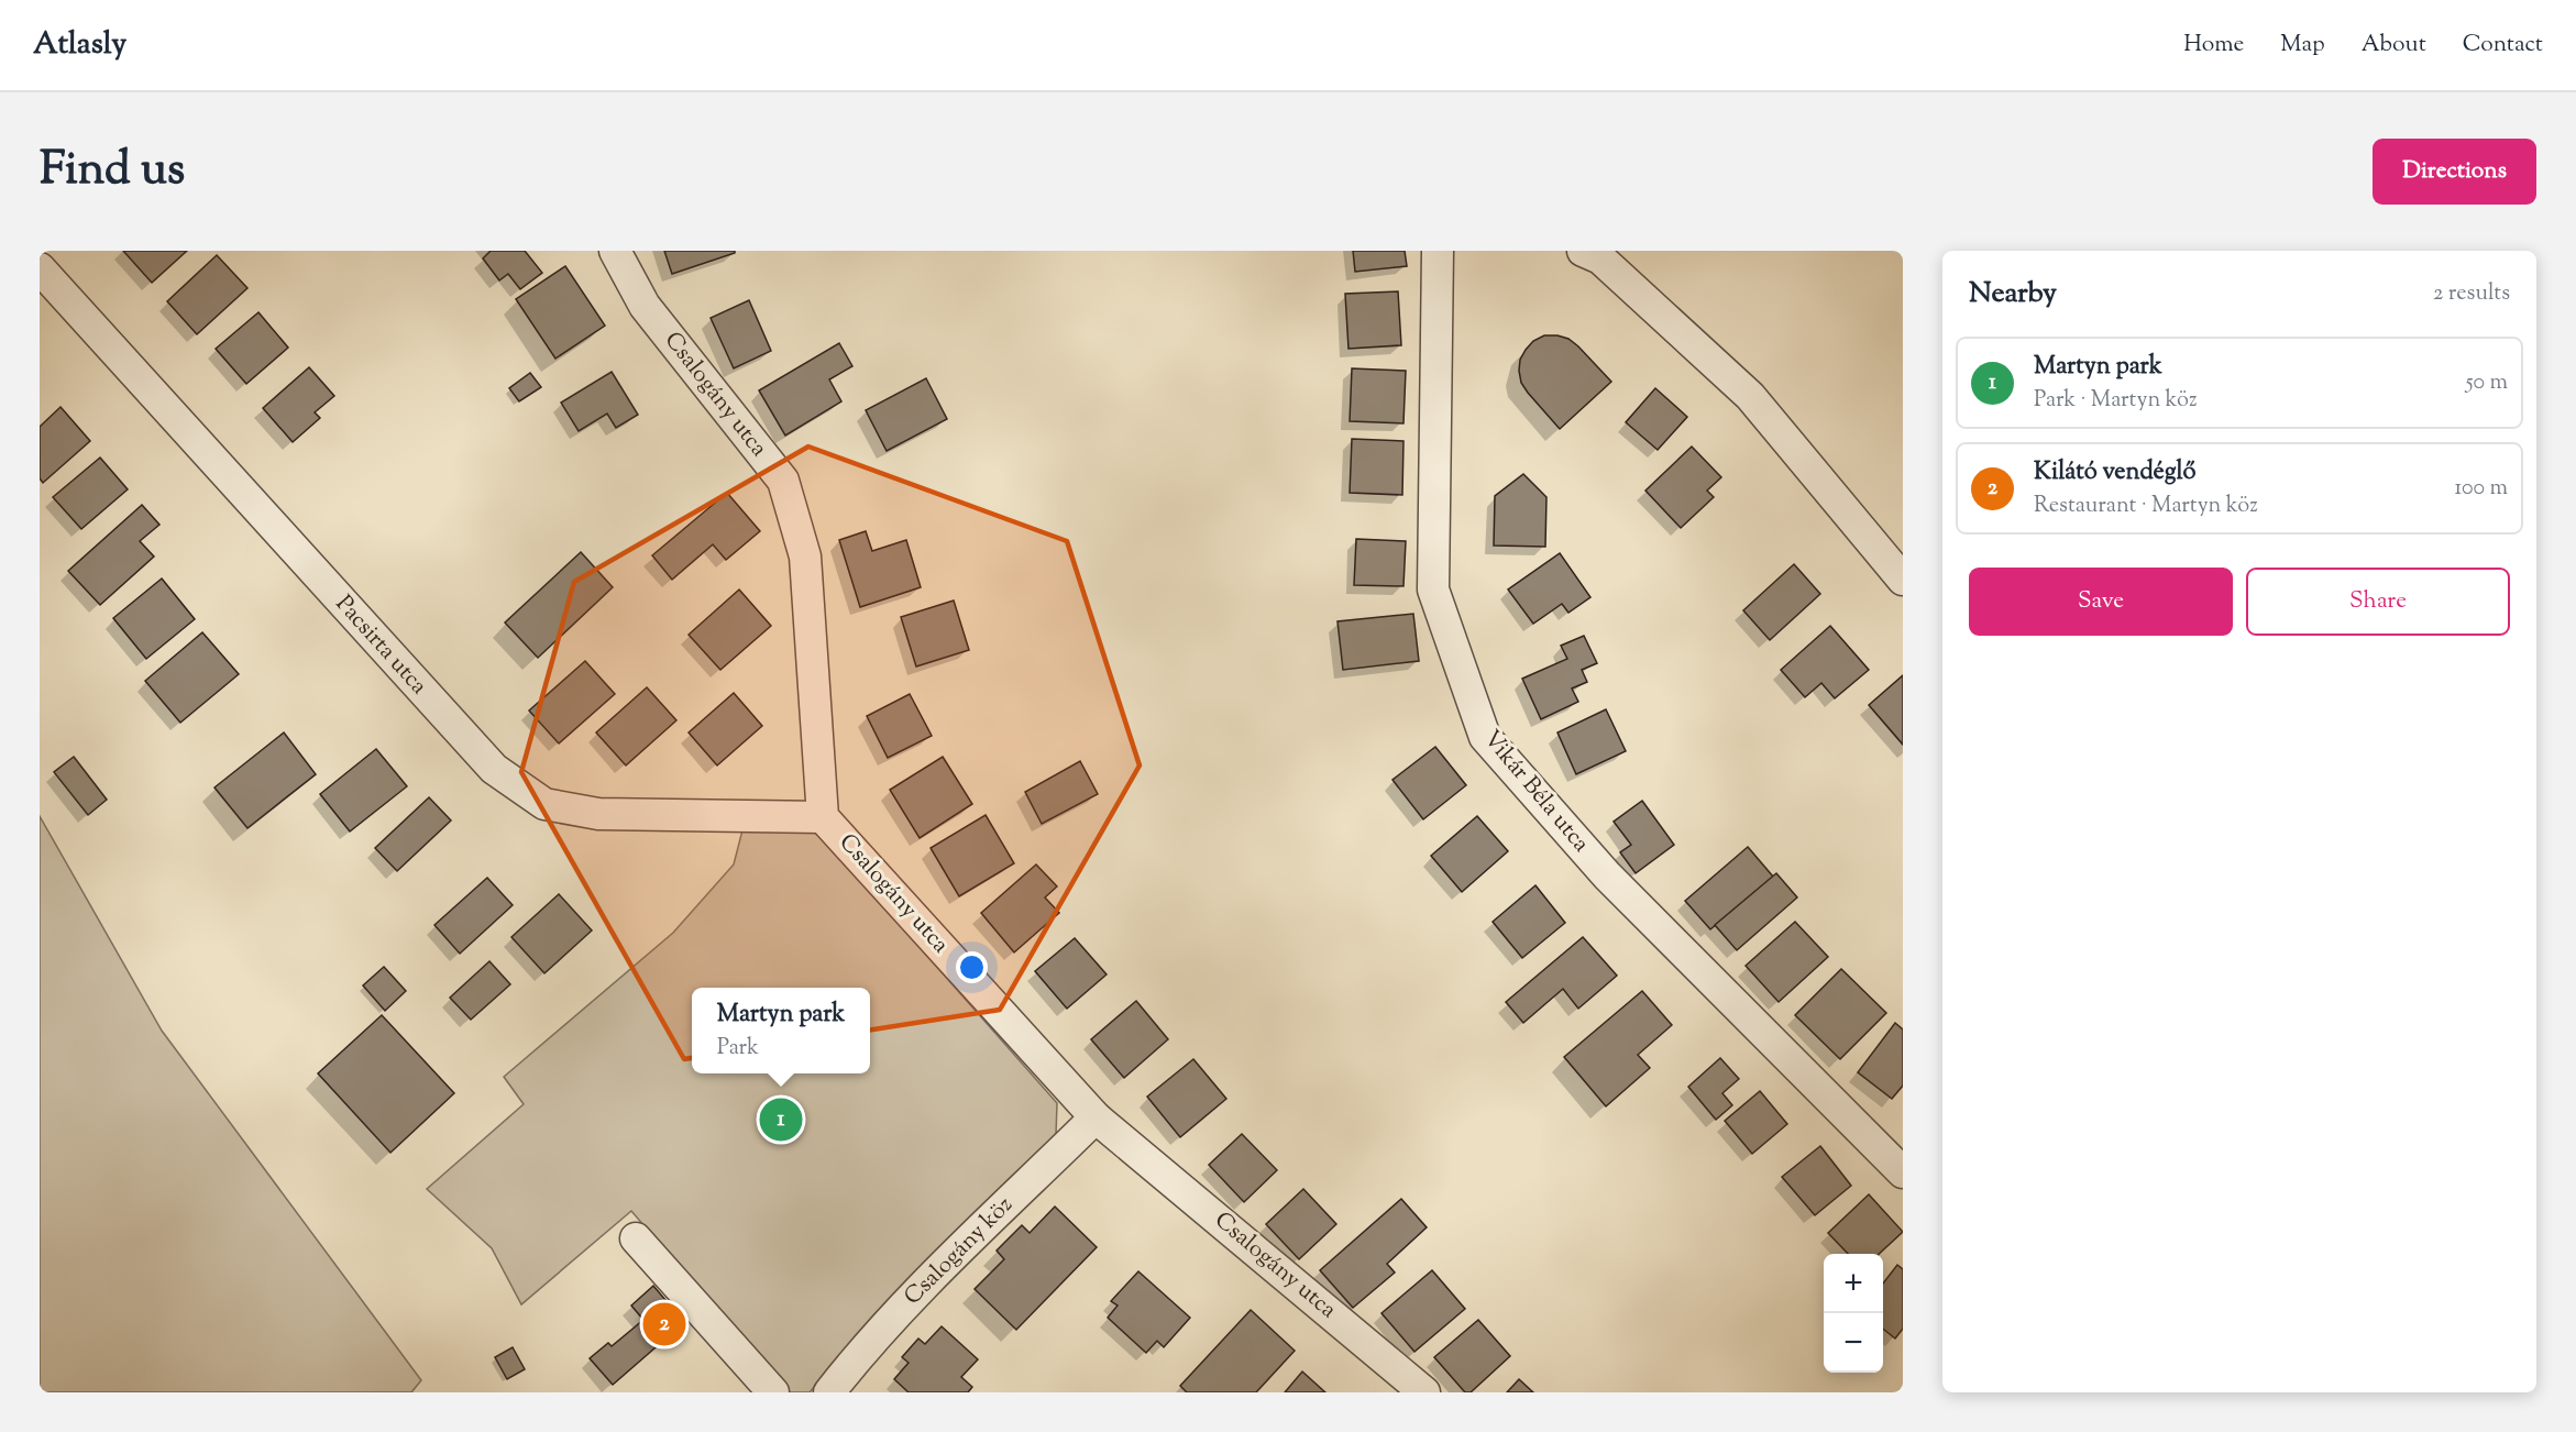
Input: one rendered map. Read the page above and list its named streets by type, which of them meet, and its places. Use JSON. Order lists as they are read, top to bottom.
{
  "streets": {
    "street": [
      "Csalogány utca",
      "Pacsirta utca",
      "Vikár Béla utca",
      "Csalogány köz"
    ]
  },
  "crossings": [
    ["Csalogány utca", "Pacsirta utca"],
    ["Csalogány utca", "Csalogány köz"]
  ],
  "page": {
    "header": "Atlasly",
    "nav": [
      "Home",
      "Map",
      "About",
      "Contact"
    ],
    "title": "Find us",
    "buttons": [
      "Directions",
      ["Save", "Share"]
    ],
    "heading": ["Nearby", "2 results"],
    "list": [
      {
        "mark": "1",
        "name": "Martyn park",
        "note": "Park · Martyn köz",
        "value": "50 m"
      },
      {
        "mark": "2",
        "name": "Kilátó vendéglő",
        "note": "Restaurant · Martyn köz",
        "value": "100 m"
      }
    ],
    "popup": ["Martyn park", "Park"],
    "pins": ["1", "2"],
    "map_buttons": ["+", "−"]
  }
}
